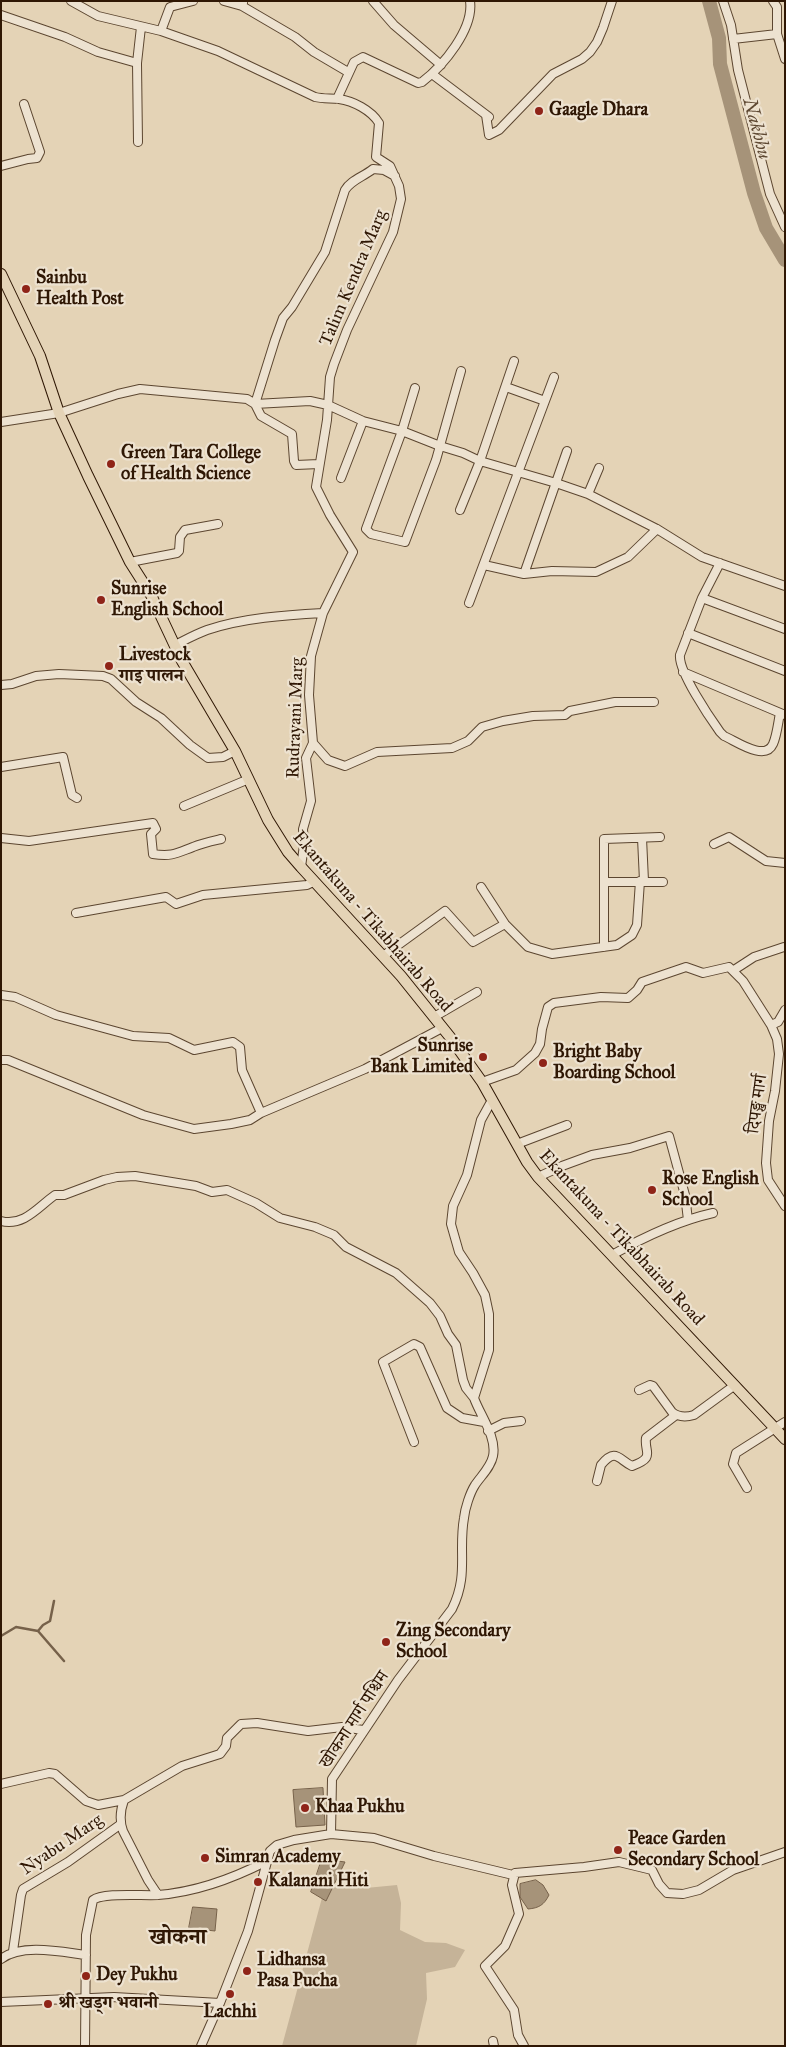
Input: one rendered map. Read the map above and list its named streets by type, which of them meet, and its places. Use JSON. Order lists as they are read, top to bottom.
{
  "streets": {
    "main road": ["Ekantakuna - Tikabhairab Road"],
    "street": [
      "Talim Kendra Marg",
      "Rudrayani Marg",
      "दिपङ्ख मार्ग",
      "खोकना मार्ग पश्चिम",
      "Nyabu Marg"
    ]
  },
  "crossings": [
    ["Talim Kendra Marg", "Rudrayani Marg"],
    ["Rudrayani Marg", "Ekantakuna - Tikabhairab Road"]
  ],
  "districts": ["खोकना"],
  "water": ["Nakhhu"],
  "places": [
    "Gaagle Dhara",
    "Sainbu Health Post",
    "Green Tara College of Health Science",
    "Sunrise English School",
    "Livestock गाइ पालन",
    "Sunrise Bank Limited",
    "Bright Baby Boarding School",
    "Rose English School",
    "Zing Secondary School",
    "Khaa Pukhu",
    "Peace Garden Secondary School",
    "Simran Academy",
    "Kalanani Hiti",
    "Lidhansa Pasa Pucha",
    "Dey Pukhu",
    "Lachhi",
    "श्री खड्ग भवानी"
  ]
}
